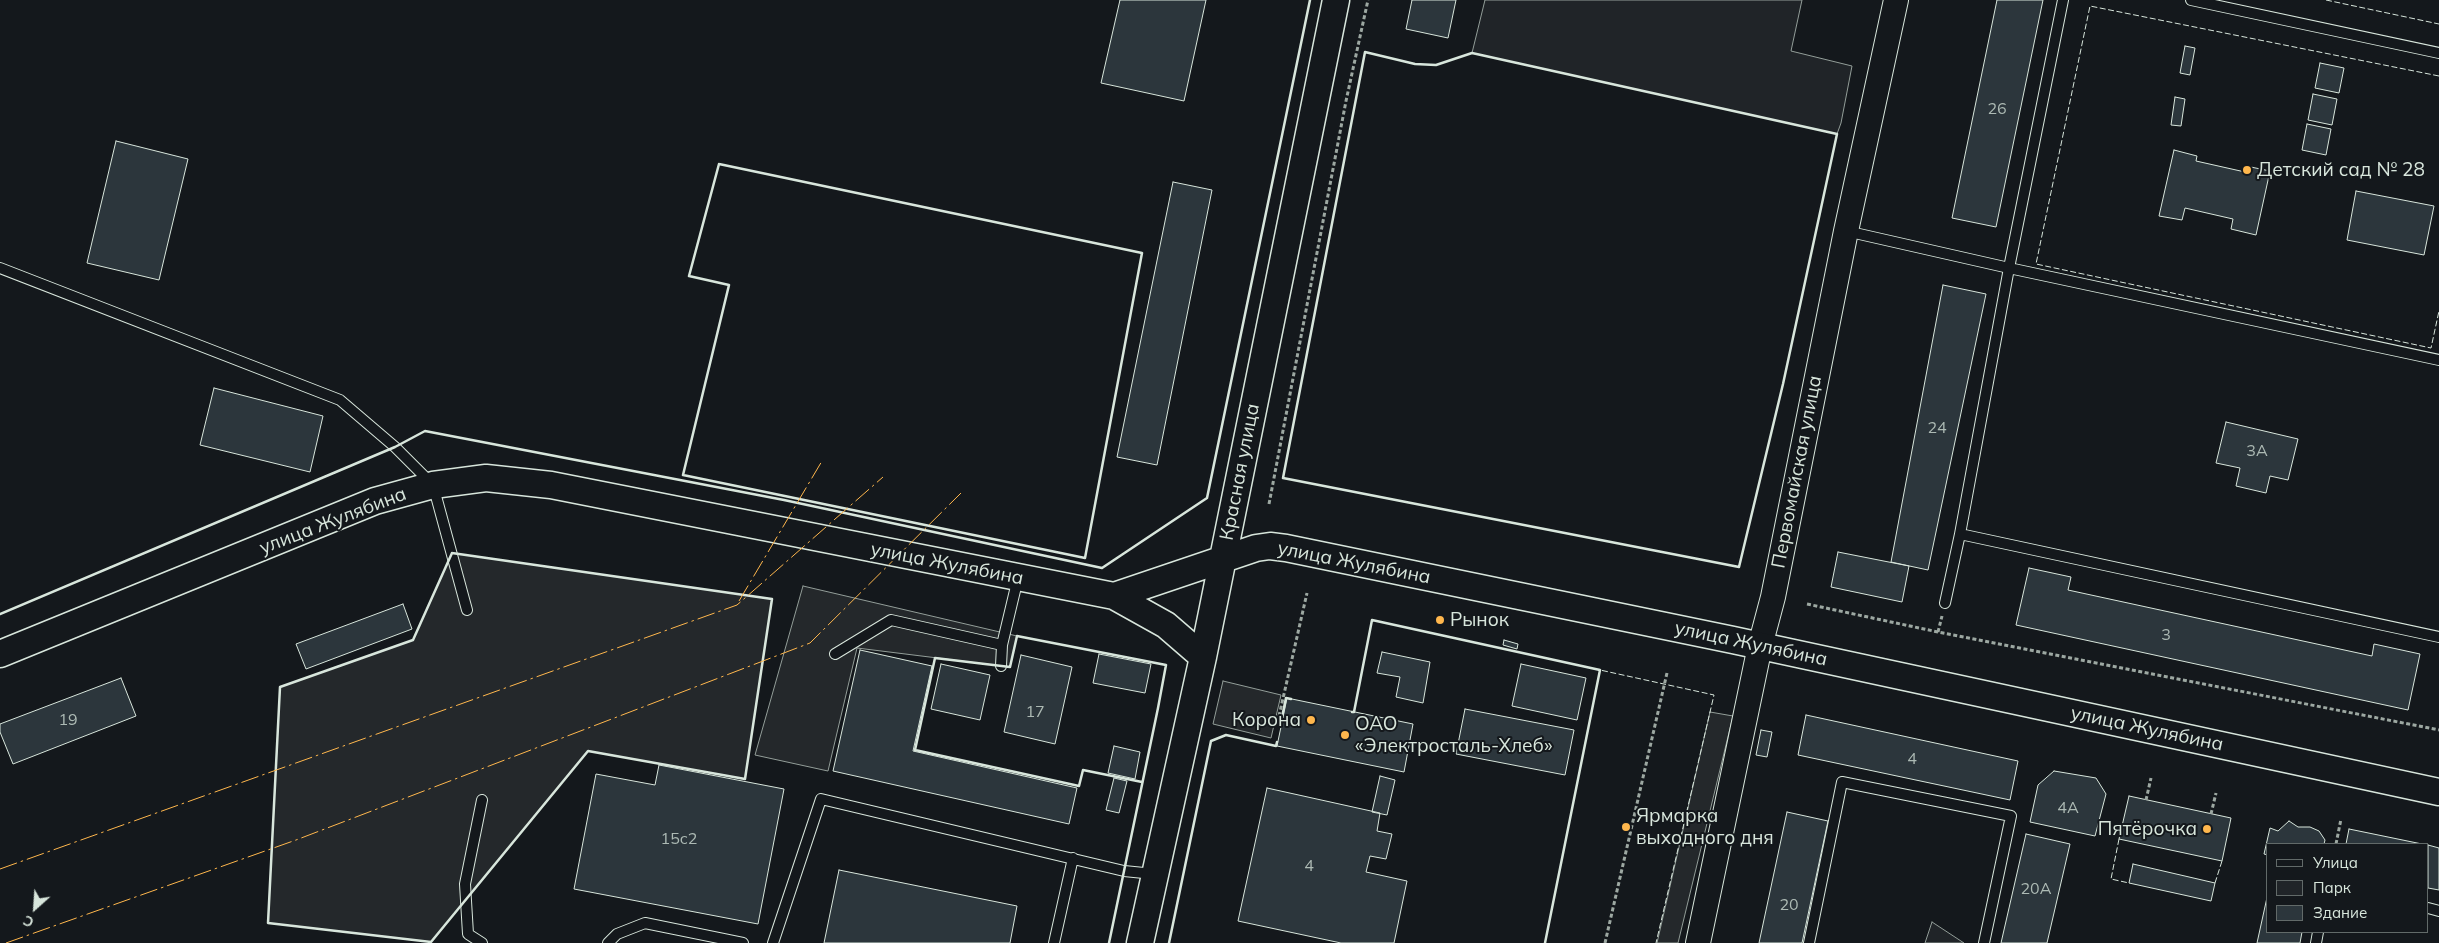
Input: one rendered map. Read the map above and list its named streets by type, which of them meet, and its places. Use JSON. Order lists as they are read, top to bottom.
{
  "streets": {
    "main road": ["Красная улица", "улица Жулябина"],
    "street": ["Первомайская улица"]
  },
  "crossings": [
    ["Красная улица", "улица Жулябина"],
    ["Первомайская улица", "улица Жулябина"]
  ],
  "places": [
    "Детский сад № 28",
    "Рынок",
    "Корона",
    "ОАО «Электросталь-Хлеб»",
    "Ярмарка выходного дня",
    "Пятёрочка"
  ],
  "house_numbers": [
    "26",
    "24",
    "3А",
    "3",
    "17",
    "19",
    "4",
    "4А",
    "15с2",
    "4",
    "20А",
    "20"
  ],
  "legend": ["Улица", "Парк", "Здание"],
  "north": "bottom left"
}
